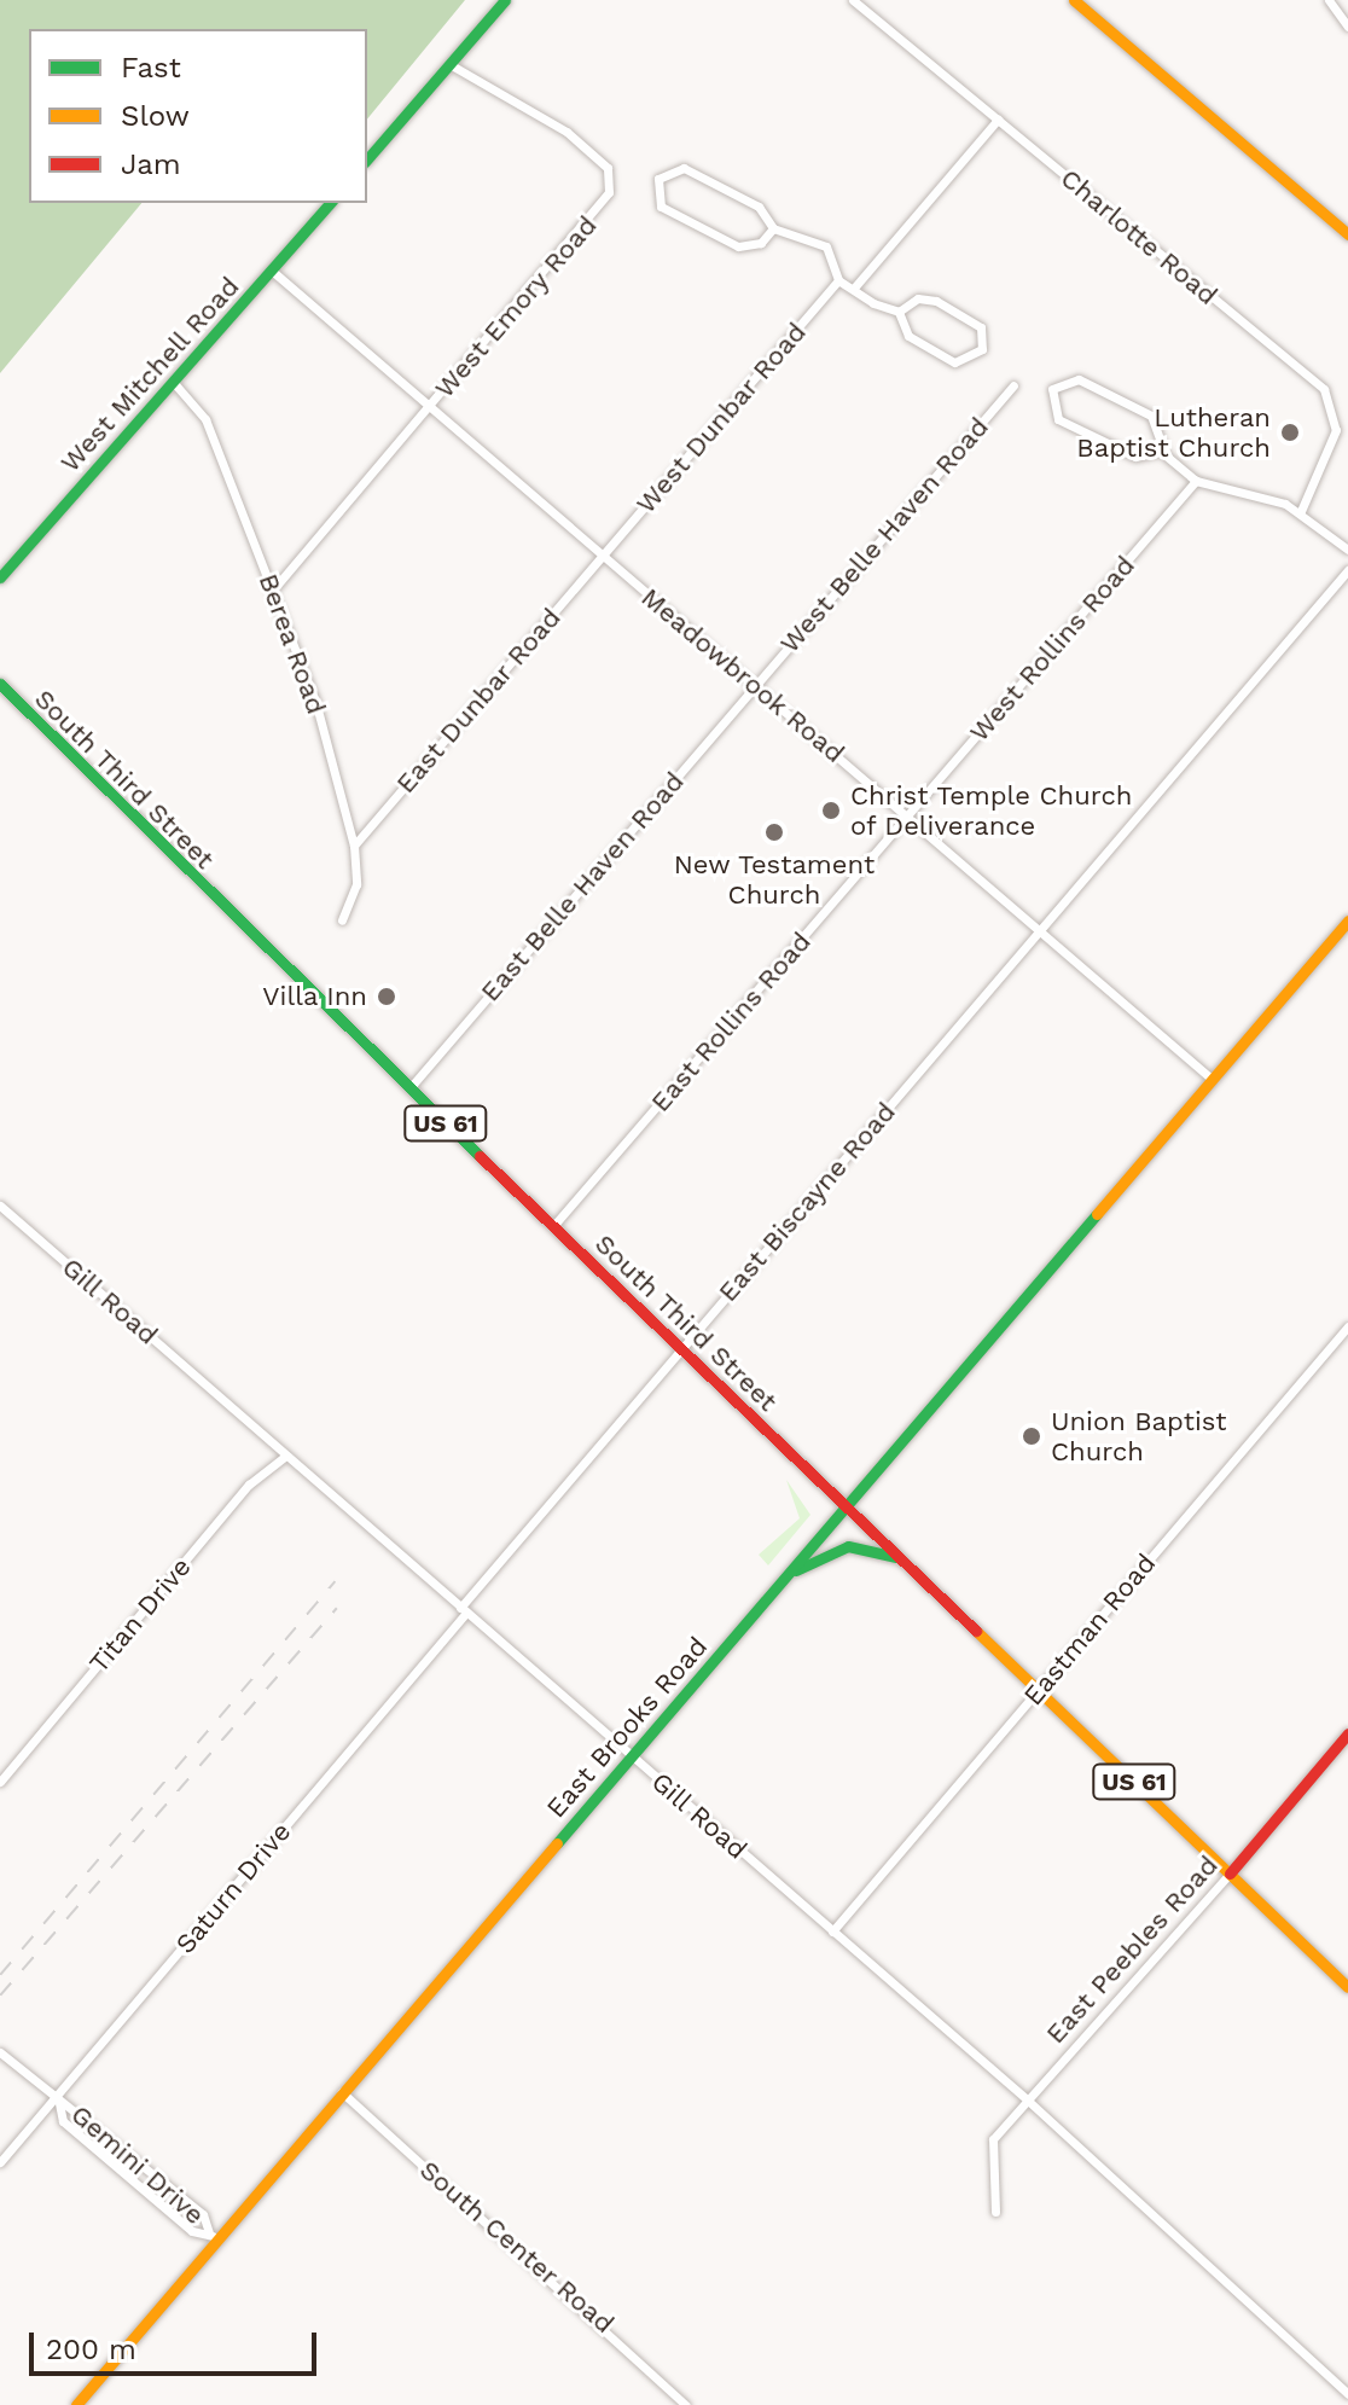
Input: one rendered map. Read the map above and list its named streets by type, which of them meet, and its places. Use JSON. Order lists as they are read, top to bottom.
{
  "streets": {
    "main road": [
      "West Mitchell Road",
      "South Third Street",
      "US 61",
      "East Brooks Road",
      "East Peebles Road"
    ],
    "street": [
      "Charlotte Road",
      "West Emory Road",
      "West Dunbar Road",
      "West Belle Haven Road",
      "Berea Road",
      "West Rollins Road",
      "Meadowbrook Road",
      "East Dunbar Road",
      "East Belle Haven Road",
      "East Rollins Road",
      "East Biscayne Road",
      "Gill Road",
      "Titan Drive",
      "Eastman Road",
      "Saturn Drive",
      "Gemini Drive",
      "South Center Road"
    ]
  },
  "crossings": [
    ["West Emory Road", "Berea Road"],
    ["West Emory Road", "Meadowbrook Road"],
    ["West Mitchell Road", "Berea Road"],
    ["West Mitchell Road", "Meadowbrook Road"],
    ["West Dunbar Road", "Meadowbrook Road"],
    ["West Dunbar Road", "East Dunbar Road"],
    ["West Belle Haven Road", "Meadowbrook Road"],
    ["West Belle Haven Road", "East Belle Haven Road"],
    ["Berea Road", "East Dunbar Road"],
    ["West Rollins Road", "Meadowbrook Road"],
    ["West Rollins Road", "East Rollins Road"],
    ["Meadowbrook Road", "East Dunbar Road"],
    ["Meadowbrook Road", "East Belle Haven Road"],
    ["Meadowbrook Road", "East Rollins Road"],
    ["Meadowbrook Road", "East Biscayne Road"],
    ["Meadowbrook Road", "East Brooks Road"],
    ["South Third Street", "East Belle Haven Road"],
    ["South Third Street", "East Rollins Road"],
    ["South Third Street", "East Biscayne Road"],
    ["South Third Street", "Eastman Road"],
    ["South Third Street", "East Brooks Road"],
    ["South Third Street", "East Peebles Road"],
    ["East Biscayne Road", "Gill Road"],
    ["East Biscayne Road", "Saturn Drive"],
    ["Gill Road", "Titan Drive"],
    ["Gill Road", "Eastman Road"],
    ["Gill Road", "East Brooks Road"],
    ["Gill Road", "Saturn Drive"],
    ["Gill Road", "East Peebles Road"],
    ["East Brooks Road", "Gemini Drive"],
    ["East Brooks Road", "South Center Road"],
    ["Saturn Drive", "Gemini Drive"]
  ],
  "places": [
    "Lutheran Baptist Church",
    "Christ Temple Church of Deliverance",
    "New Testament Church",
    "Villa Inn",
    "Union Baptist Church"
  ],
  "legend": ["Fast", "Slow", "Jam"],
  "scale_bar": "200 m"
}
